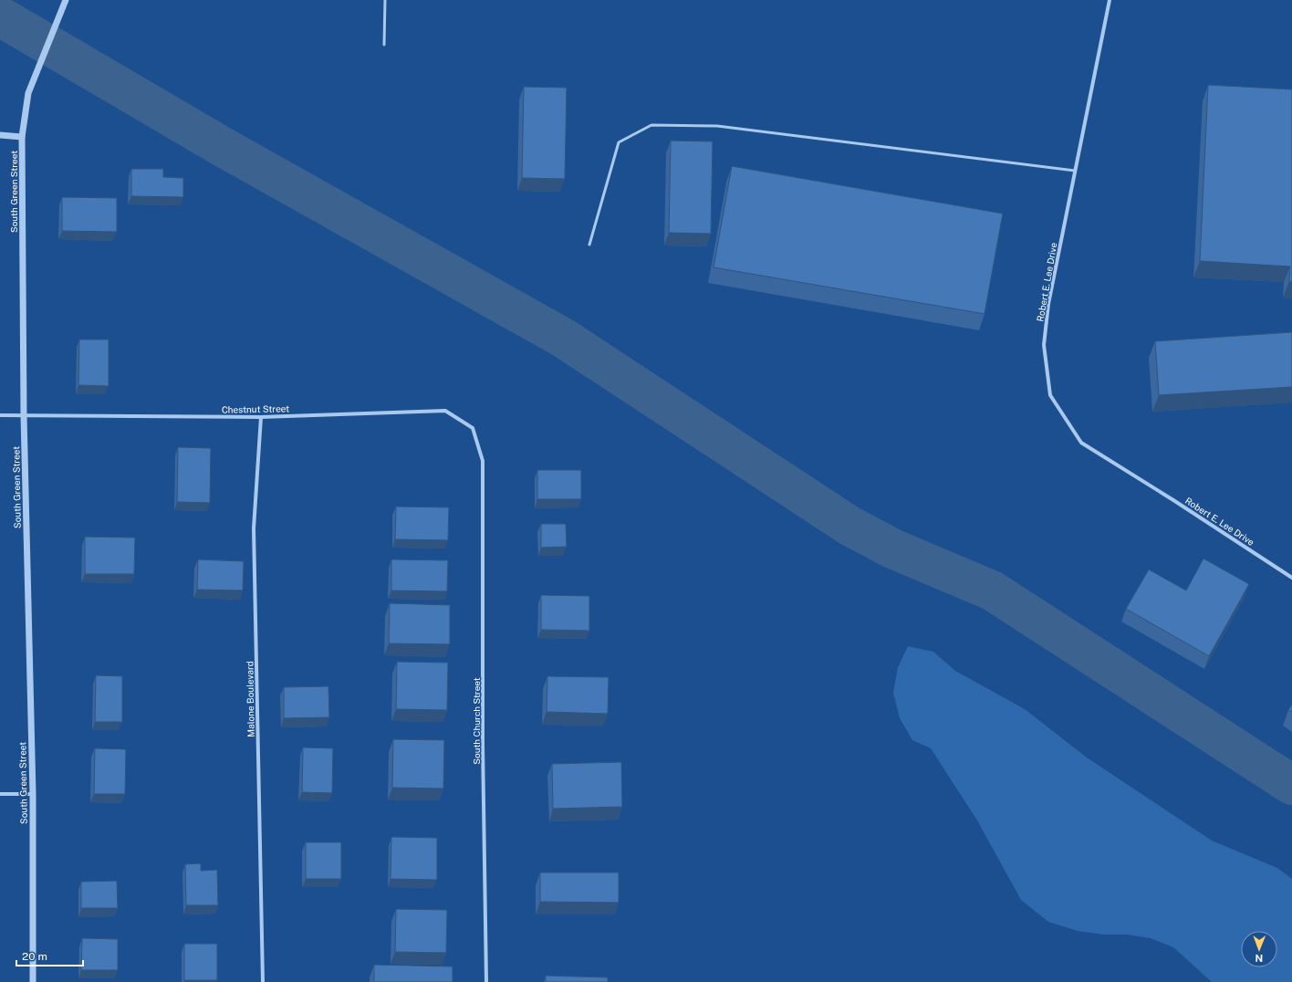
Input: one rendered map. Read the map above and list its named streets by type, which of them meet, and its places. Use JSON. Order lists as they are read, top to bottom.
{
  "streets": {
    "street": [
      "South Green Street",
      "Robert E. Lee Drive",
      "Chestnut Street",
      "Malone Boulevard",
      "South Church Street"
    ]
  },
  "crossings": [
    ["South Green Street", "Chestnut Street"],
    ["Chestnut Street", "Malone Boulevard"],
    ["Chestnut Street", "South Church Street"]
  ],
  "scale_bar": "20 m",
  "north": "bottom"
}
